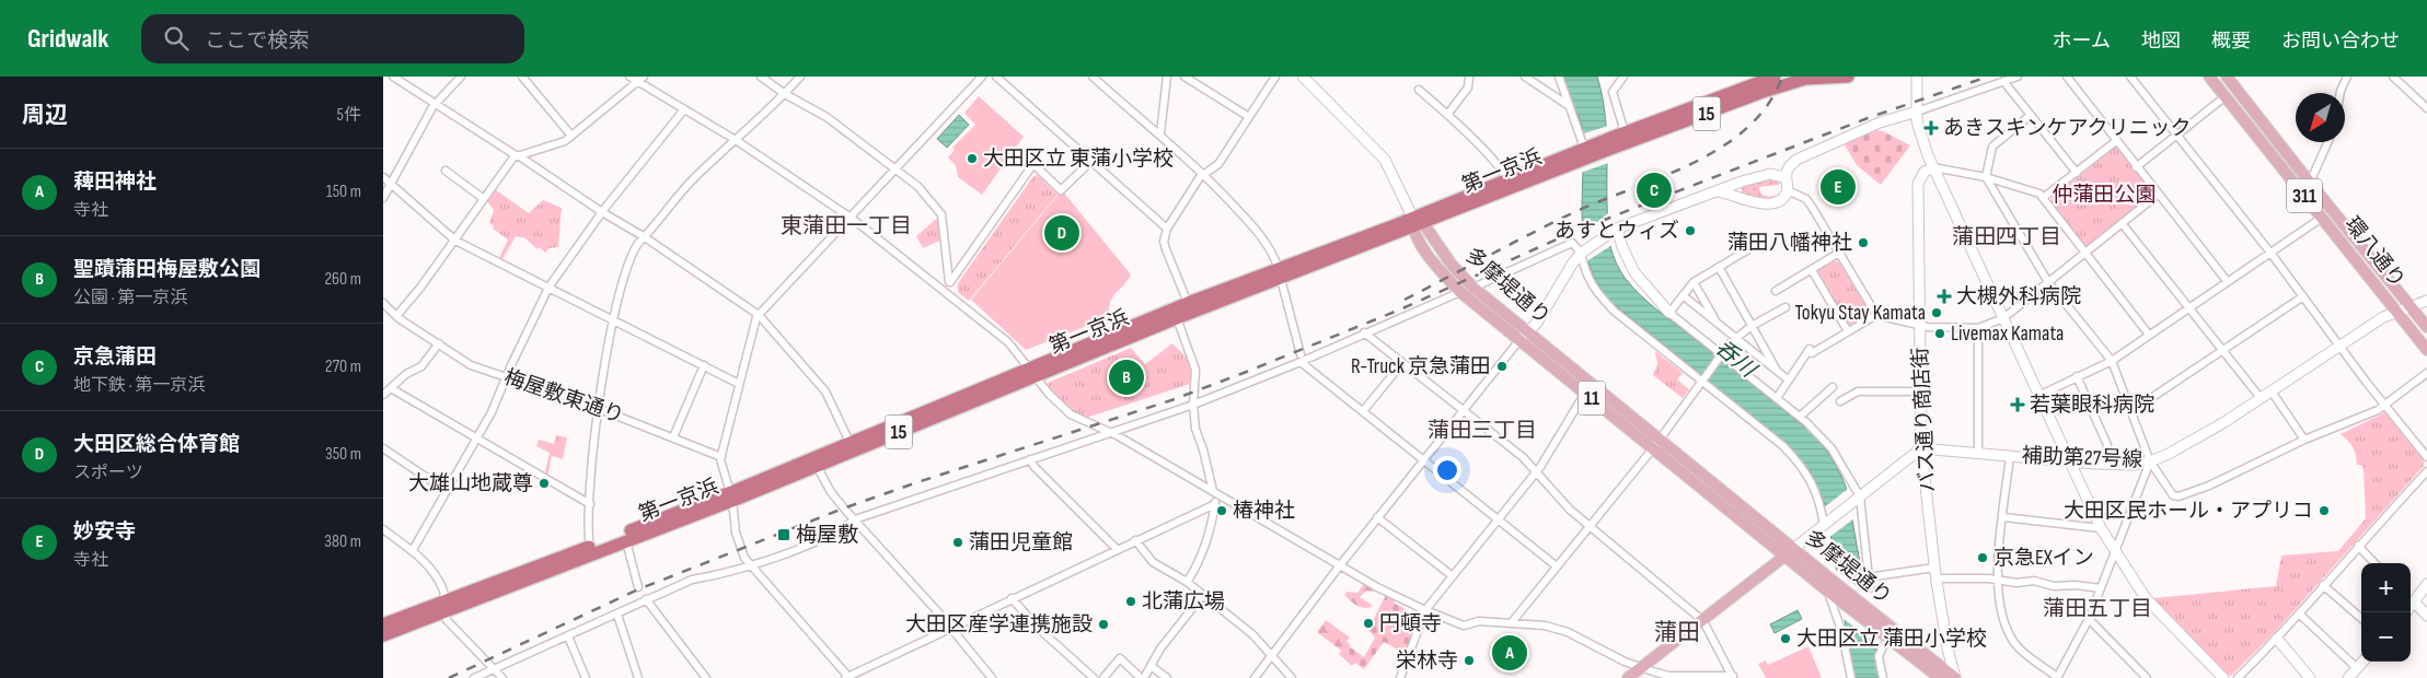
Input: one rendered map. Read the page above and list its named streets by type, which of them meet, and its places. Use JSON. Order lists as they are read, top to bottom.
{
  "streets": {
    "highway": ["15", "第一京浜"],
    "main road": [
      "311",
      "環八通り",
      "多摩堤通り",
      "11"
    ],
    "street": ["梅屋敷東通り", "バス通り商店街", "補助第27号線"]
  },
  "crossings": [
    ["第一京浜", "多摩堤通り"],
    ["環八通り", "補助第27号線"],
    ["多摩堤通り", "バス通り商店街"],
    ["バス通り商店街", "補助第27号線"]
  ],
  "districts": [
    "東蒲田一丁目",
    "蒲田四丁目",
    "蒲田三丁目",
    "蒲田五丁目",
    "蒲田"
  ],
  "water": ["呑川"],
  "parks": ["仲蒲田公園"],
  "places": {
    "health": ["あきスキンケアクリニック", "大槻外科病院", "若葉眼科病院"],
    "other": [
      "大田区立 東蒲小学校",
      "あすとウィズ",
      "蒲田八幡神社",
      "Tokyu Stay Kamata",
      "Livemax Kamata",
      "R-Truck 京急蒲田",
      "大雄山地蔵尊",
      "椿神社",
      "大田区民ホール・アプリコ",
      "蒲田児童館",
      "京急EXイン",
      "北蒲広場",
      "円頓寺",
      "大田区産学連携施設",
      "大田区立 蒲田小学校",
      "栄林寺"
    ],
    "transit": ["梅屋敷"]
  },
  "north": "bottom left",
  "page": {
    "header": "Gridwalk",
    "search": "ここで検索",
    "nav": [
      "ホーム",
      "地図",
      "概要",
      "お問い合わせ"
    ],
    "heading": ["周辺", "5件"],
    "list": [
      {
        "mark": "A",
        "name": "薭田神社",
        "note": "寺社",
        "value": "150 m"
      },
      {
        "mark": "B",
        "name": "聖蹟蒲田梅屋敷公園",
        "note": "公園 · 第一京浜",
        "value": "260 m"
      },
      {
        "mark": "C",
        "name": "京急蒲田",
        "note": "地下鉄 · 第一京浜",
        "value": "270 m"
      },
      {
        "mark": "D",
        "name": "大田区総合体育館",
        "note": "スポーツ",
        "value": "350 m"
      },
      {
        "mark": "E",
        "name": "妙安寺",
        "note": "寺社",
        "value": "380 m"
      }
    ],
    "pins": [
      "E",
      "C",
      "D",
      "B",
      "A"
    ],
    "map_buttons": ["+", "−"]
  }
}
